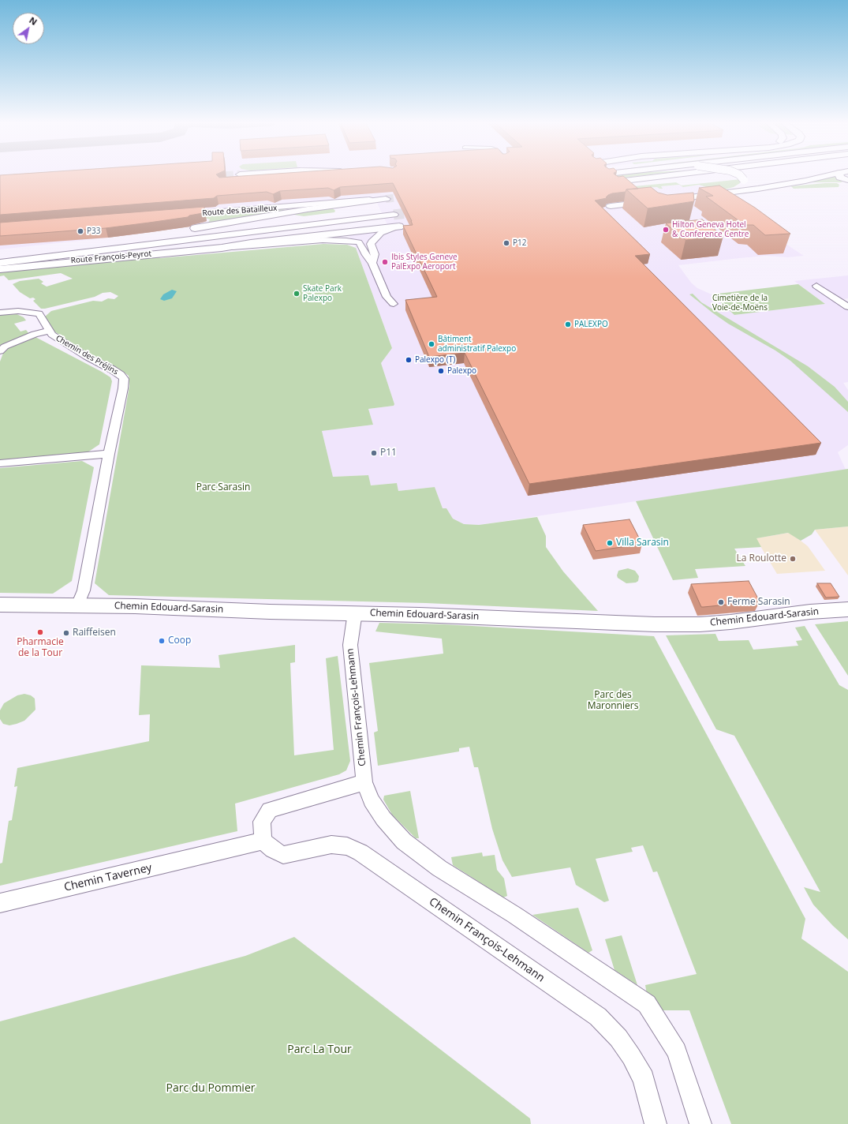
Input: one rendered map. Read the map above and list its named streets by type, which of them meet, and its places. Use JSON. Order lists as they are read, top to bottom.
{
  "streets": {
    "main road": ["Route des Batailleux", "Route François-Peyrot", "Chemin Edouard-Sarasin"],
    "street": ["Chemin des Préjins", "Chemin François-Lehmann", "Chemin Taverney"]
  },
  "crossings": [
    ["Chemin des Préjins", "Chemin Edouard-Sarasin"],
    ["Chemin Edouard-Sarasin", "Chemin François-Lehmann"],
    ["Chemin François-Lehmann", "Chemin Taverney"]
  ],
  "parks": [
    "Cimetière de la Voie-de-Moëns",
    "Parc Sarasin",
    "Parc des Maronniers",
    "Parc La Tour",
    "Parc du Pommier"
  ],
  "places": [
    "Hilton Geneva Hotel & Conference Centre",
    "P33",
    "P12",
    "Ibis Styles Geneve PalExpo Aeroport",
    "Skate Park Palexpo",
    "PALEXPO",
    "Bâtiment administratif Palexpo",
    "Palexpo (T)",
    "Palexpo",
    "P11",
    "Villa Sarasin",
    "La Roulotte",
    "Ferme Sarasin",
    "Pharmacie de la Tour",
    "Raiffeisen",
    "Coop"
  ],
  "north": "top right"
}
